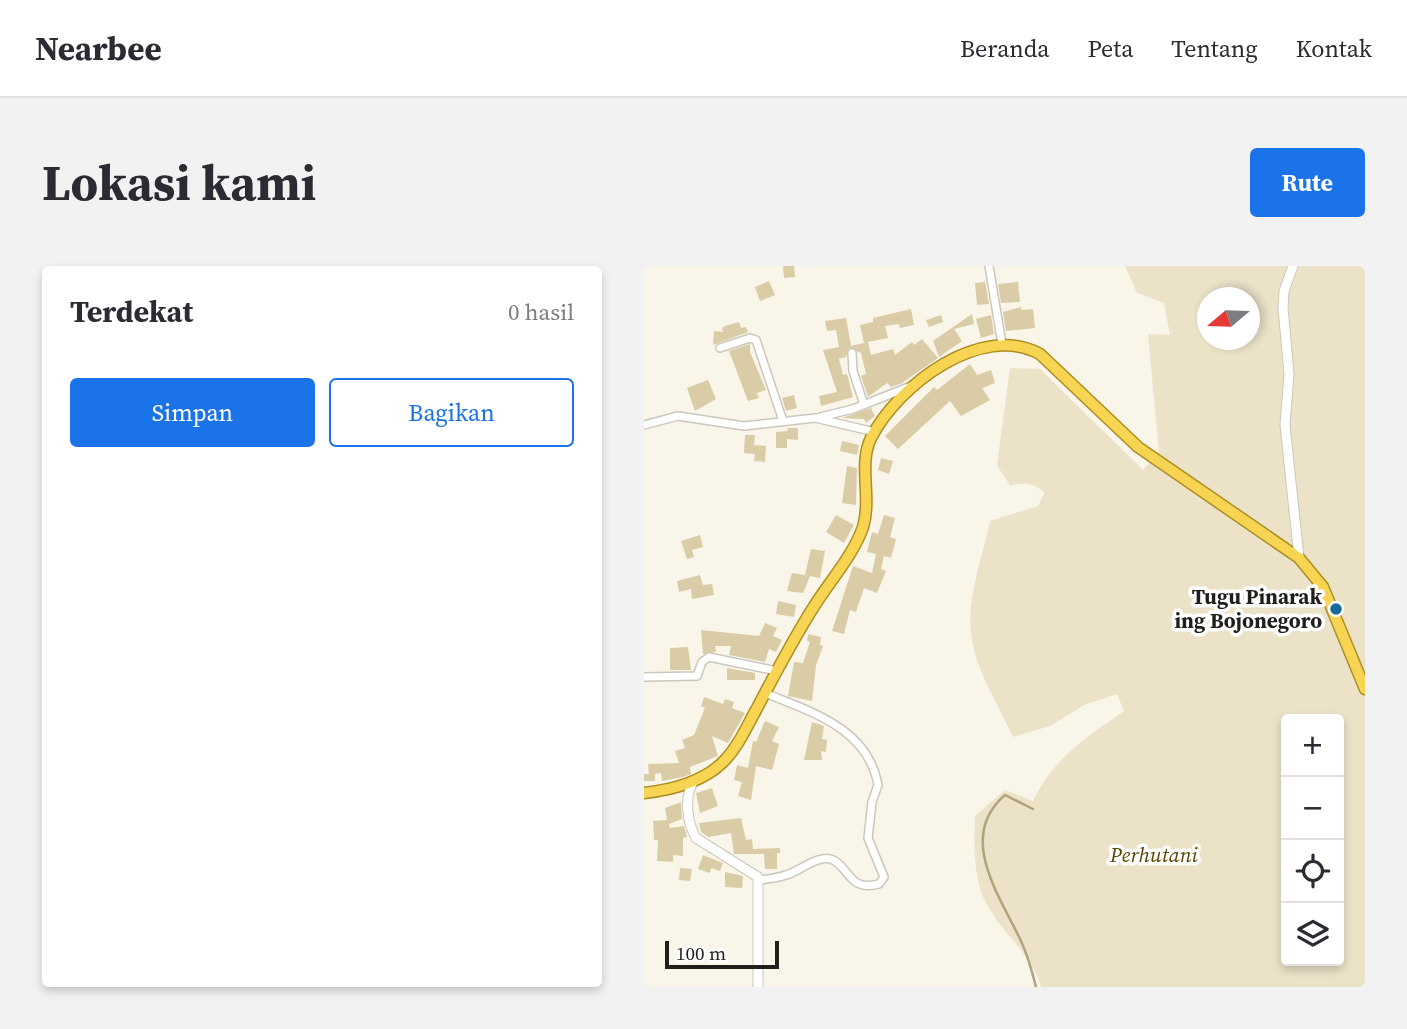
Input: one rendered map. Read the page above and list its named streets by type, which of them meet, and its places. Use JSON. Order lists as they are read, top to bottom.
{
  "parks": ["Perhutani"],
  "places": ["Tugu Pinarak ing Bojonegoro"],
  "scale_bar": "100 m",
  "north": "left",
  "page": {
    "header": "Nearbee",
    "nav": [
      "Beranda",
      "Peta",
      "Tentang",
      "Kontak"
    ],
    "buttons": [
      "Rute",
      ["Simpan", "Bagikan"]
    ],
    "title": "Lokasi kami",
    "heading": ["Terdekat", "0 hasil"],
    "map_buttons": ["+", "−"],
    "scale": "100 m"
  }
}
